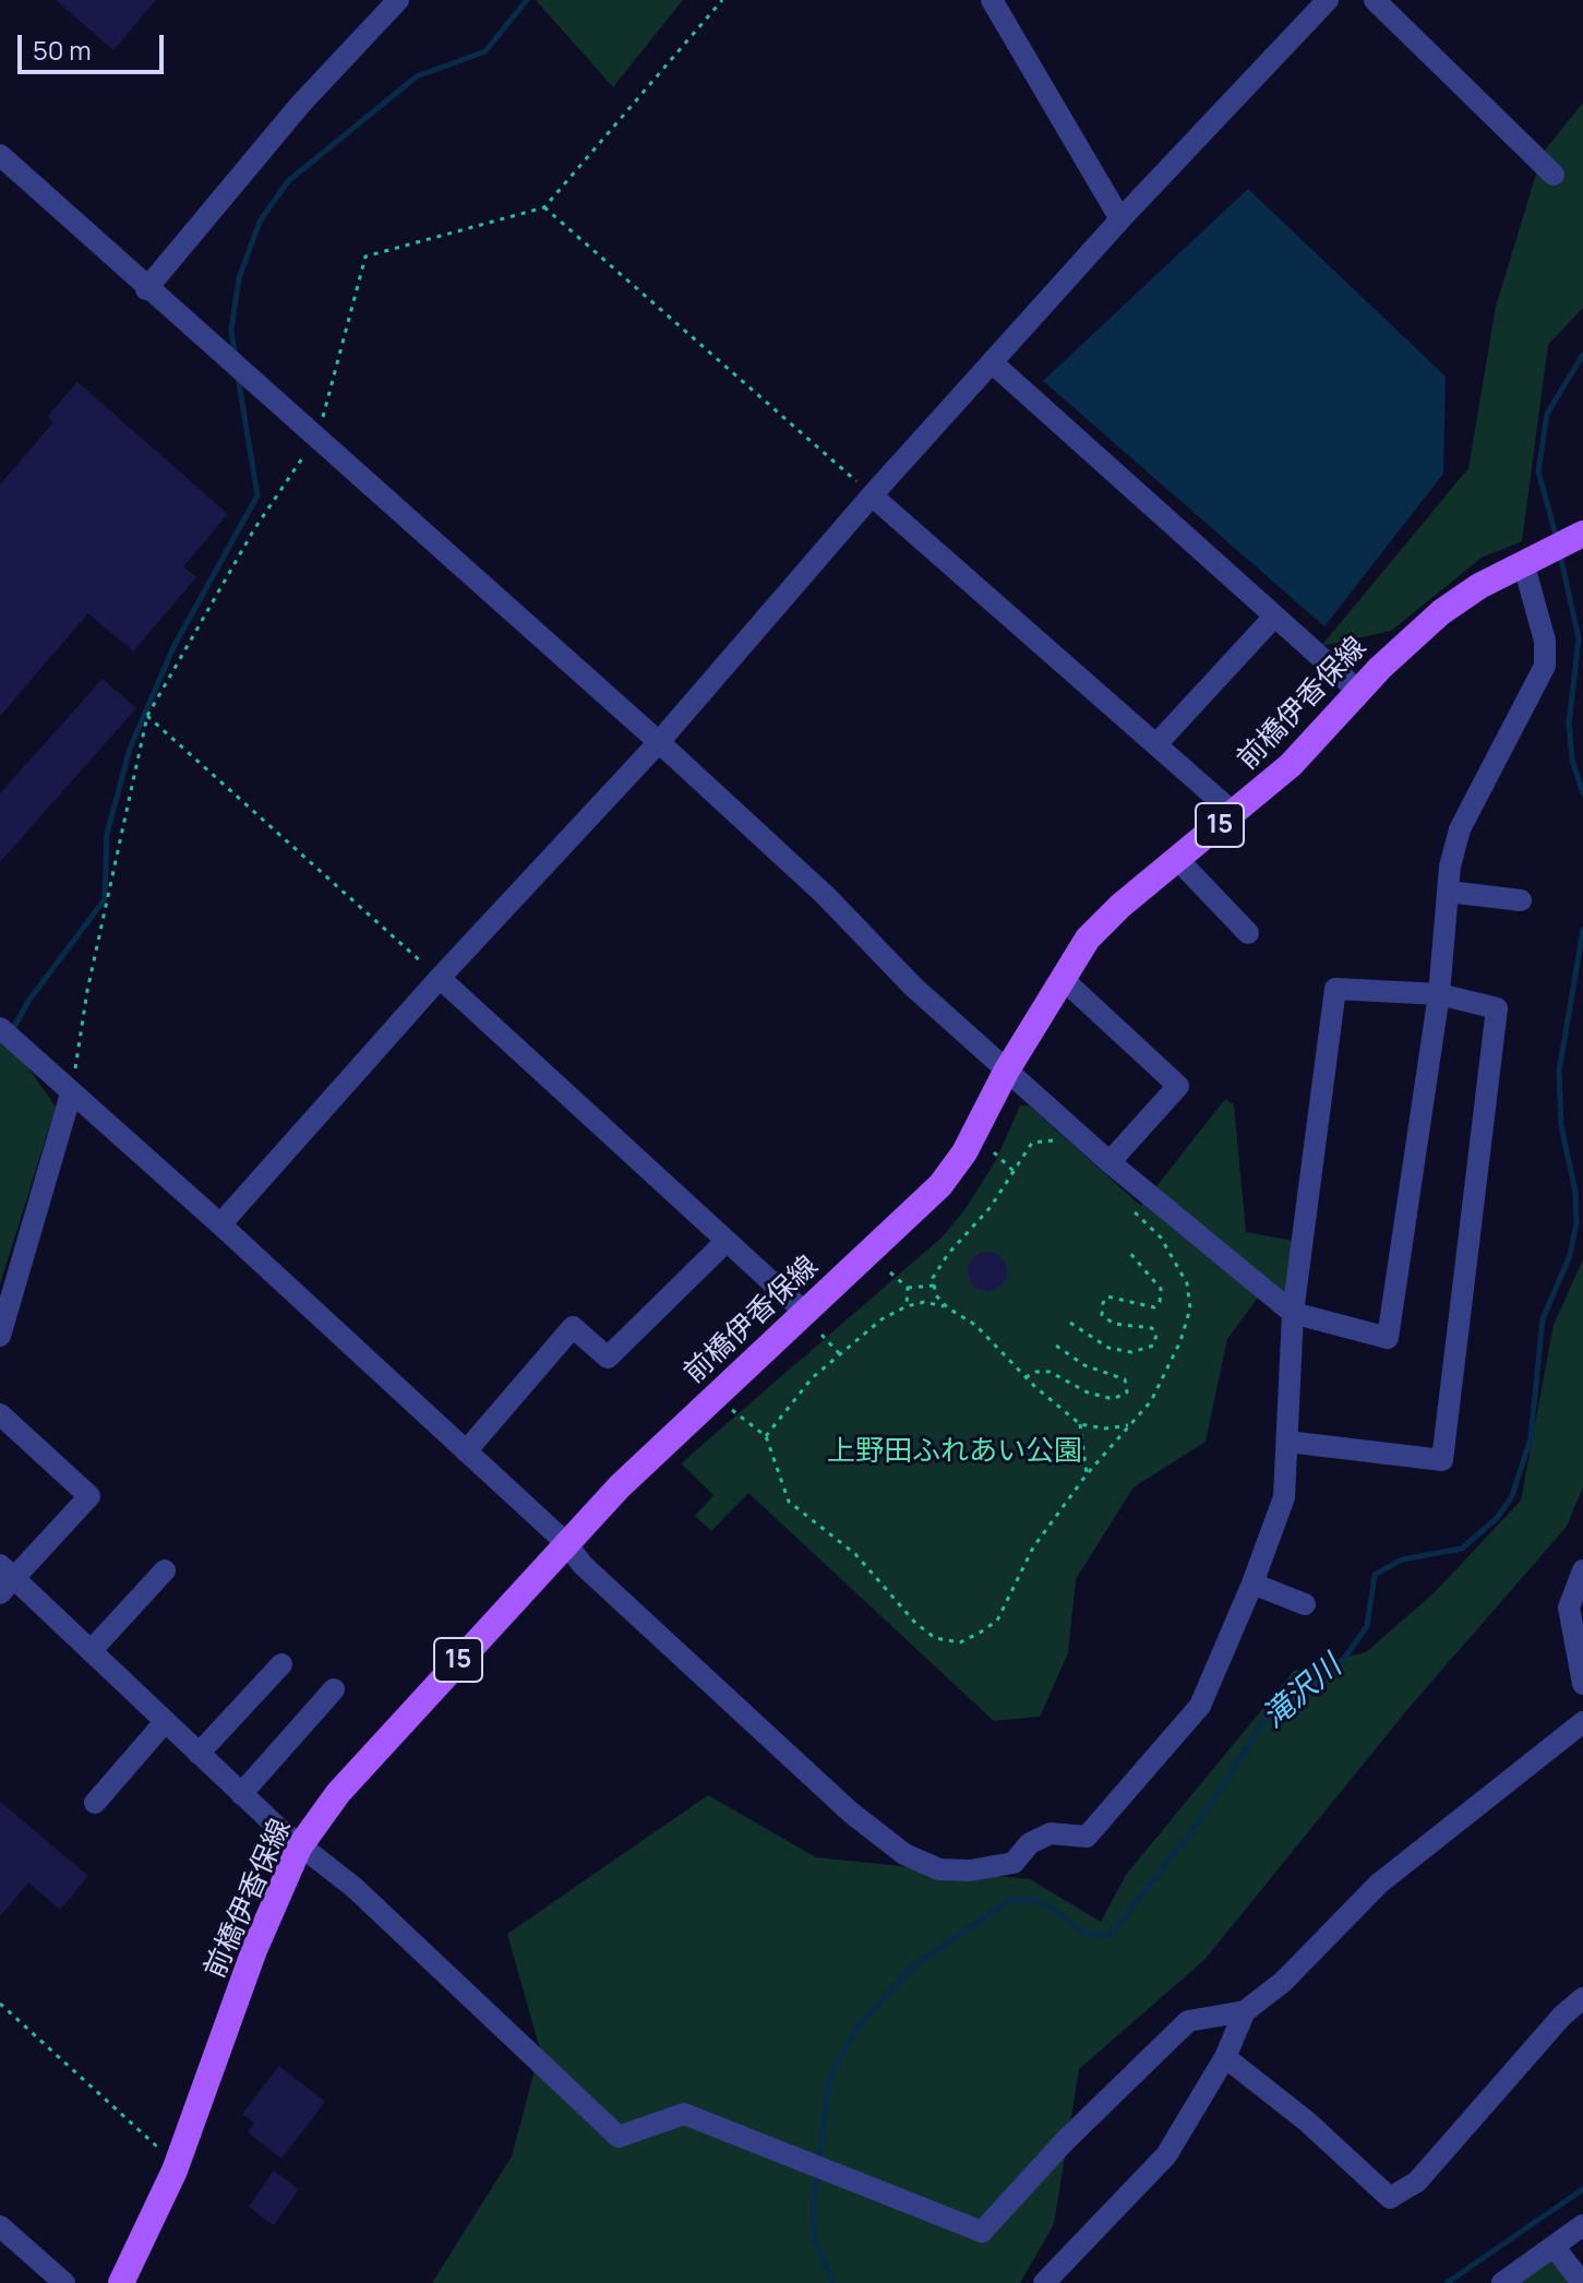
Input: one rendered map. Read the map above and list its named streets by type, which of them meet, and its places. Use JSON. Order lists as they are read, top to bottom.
{
  "streets": {
    "main road": ["前橋伊香保線", "15"]
  },
  "water": ["滝沢川"],
  "parks": ["上野田ふれあい公園"],
  "scale_bar": "50 m"
}
